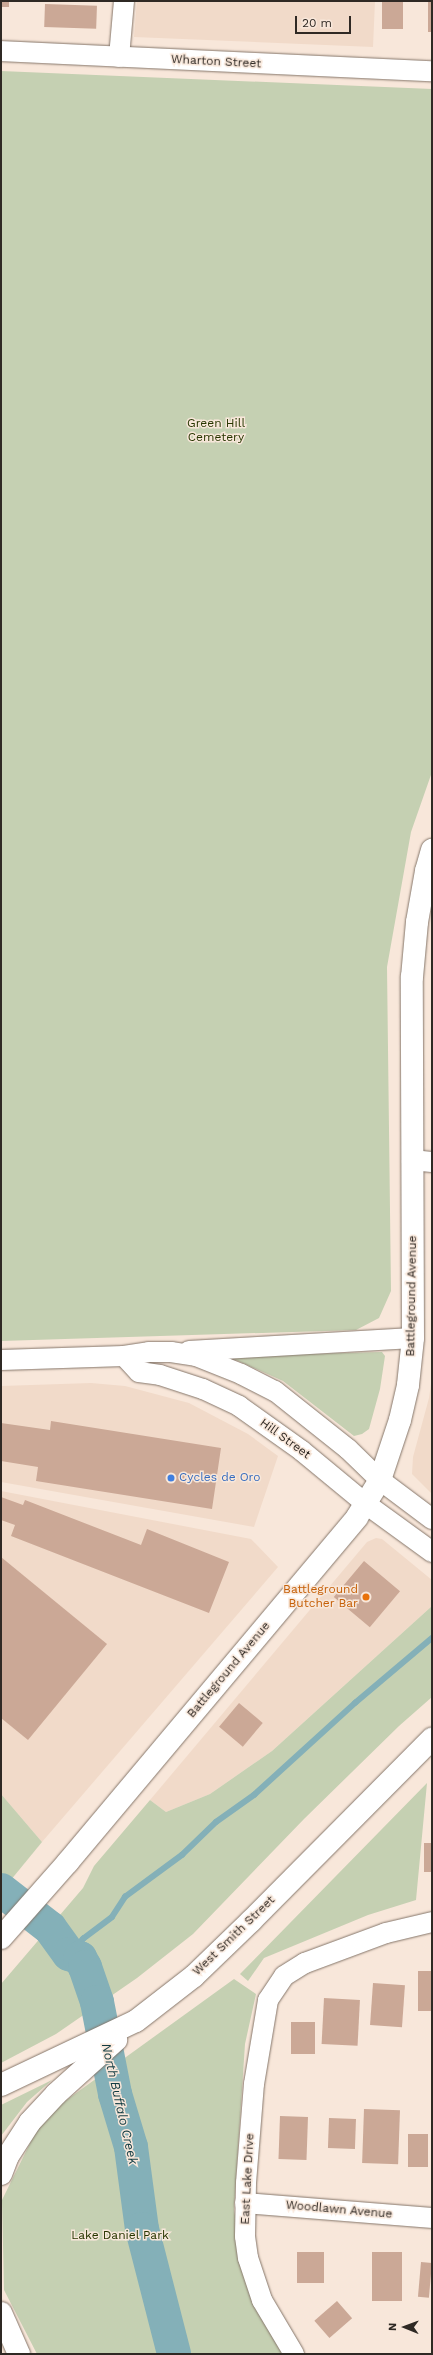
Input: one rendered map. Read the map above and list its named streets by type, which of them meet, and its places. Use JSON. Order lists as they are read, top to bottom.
{
  "streets": {
    "main road": ["Battleground Avenue", "West Smith Street"],
    "street": [
      "Wharton Street",
      "Hill Street",
      "East Lake Drive",
      "Woodlawn Avenue"
    ]
  },
  "crossings": [
    ["Battleground Avenue", "Hill Street"],
    ["East Lake Drive", "Woodlawn Avenue"]
  ],
  "water": ["North Buffalo Creek"],
  "parks": ["Green Hill Cemetery", "Lake Daniel Park"],
  "places": ["Cycles de Oro", "Battleground Butcher Bar"],
  "scale_bar": "20 m",
  "north": "left"
}
